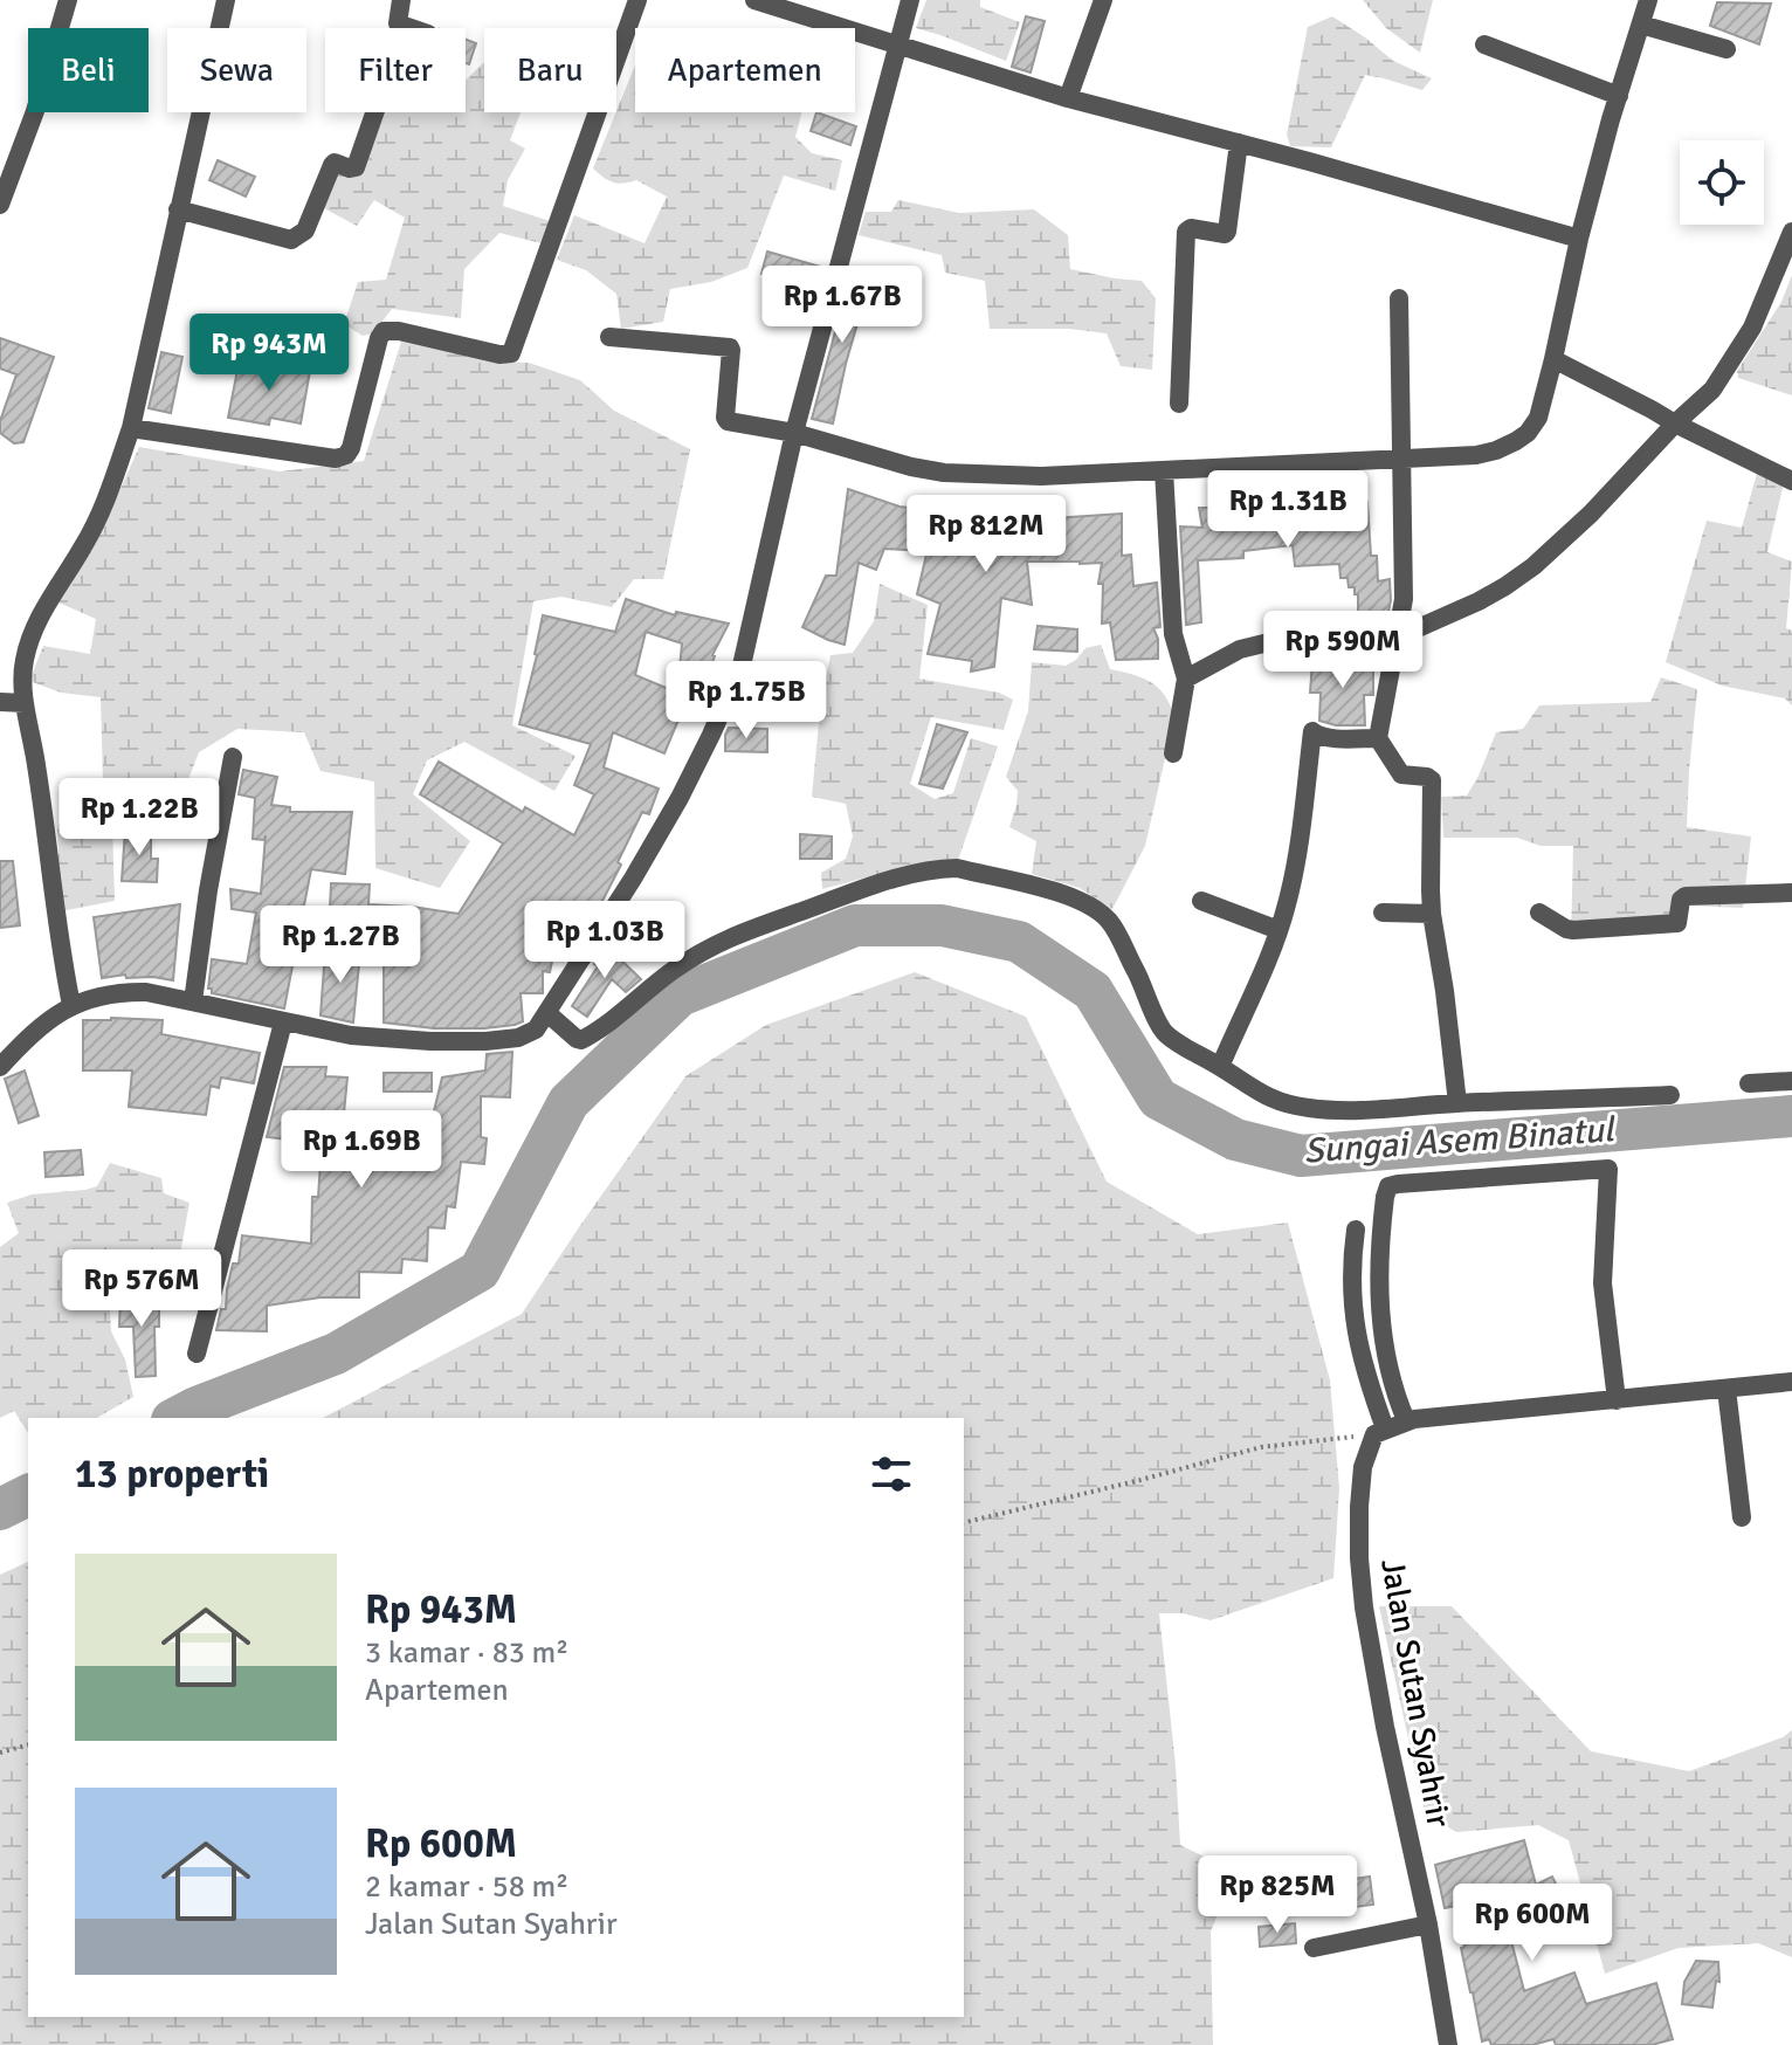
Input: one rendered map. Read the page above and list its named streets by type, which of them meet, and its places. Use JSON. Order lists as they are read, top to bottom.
{
  "streets": {
    "street": ["Jalan Sutan Syahrir"]
  },
  "water": ["Sungai Asem Binatul"],
  "page": {
    "chip": [
      "Beli",
      "Sewa",
      "Filter",
      "Baru",
      "Apartemen"
    ],
    "price": [
      "Rp 1.67B",
      "Rp 943M",
      "Rp 1.31B",
      "Rp 812M",
      "Rp 590M",
      "Rp 1.75B",
      "Rp 1.22B",
      "Rp 1.03B",
      "Rp 1.27B",
      "Rp 1.69B",
      "Rp 576M",
      "Rp 825M",
      "Rp 600M"
    ],
    "heading": "13 properti",
    "list": [
      {
        "name": "Rp 943M",
        "note": "3 kamar · 83 m² · Apartemen"
      },
      {
        "name": "Rp 600M",
        "note": "2 kamar · 58 m² · Jalan Sutan Syahrir"
      }
    ]
  }
}
